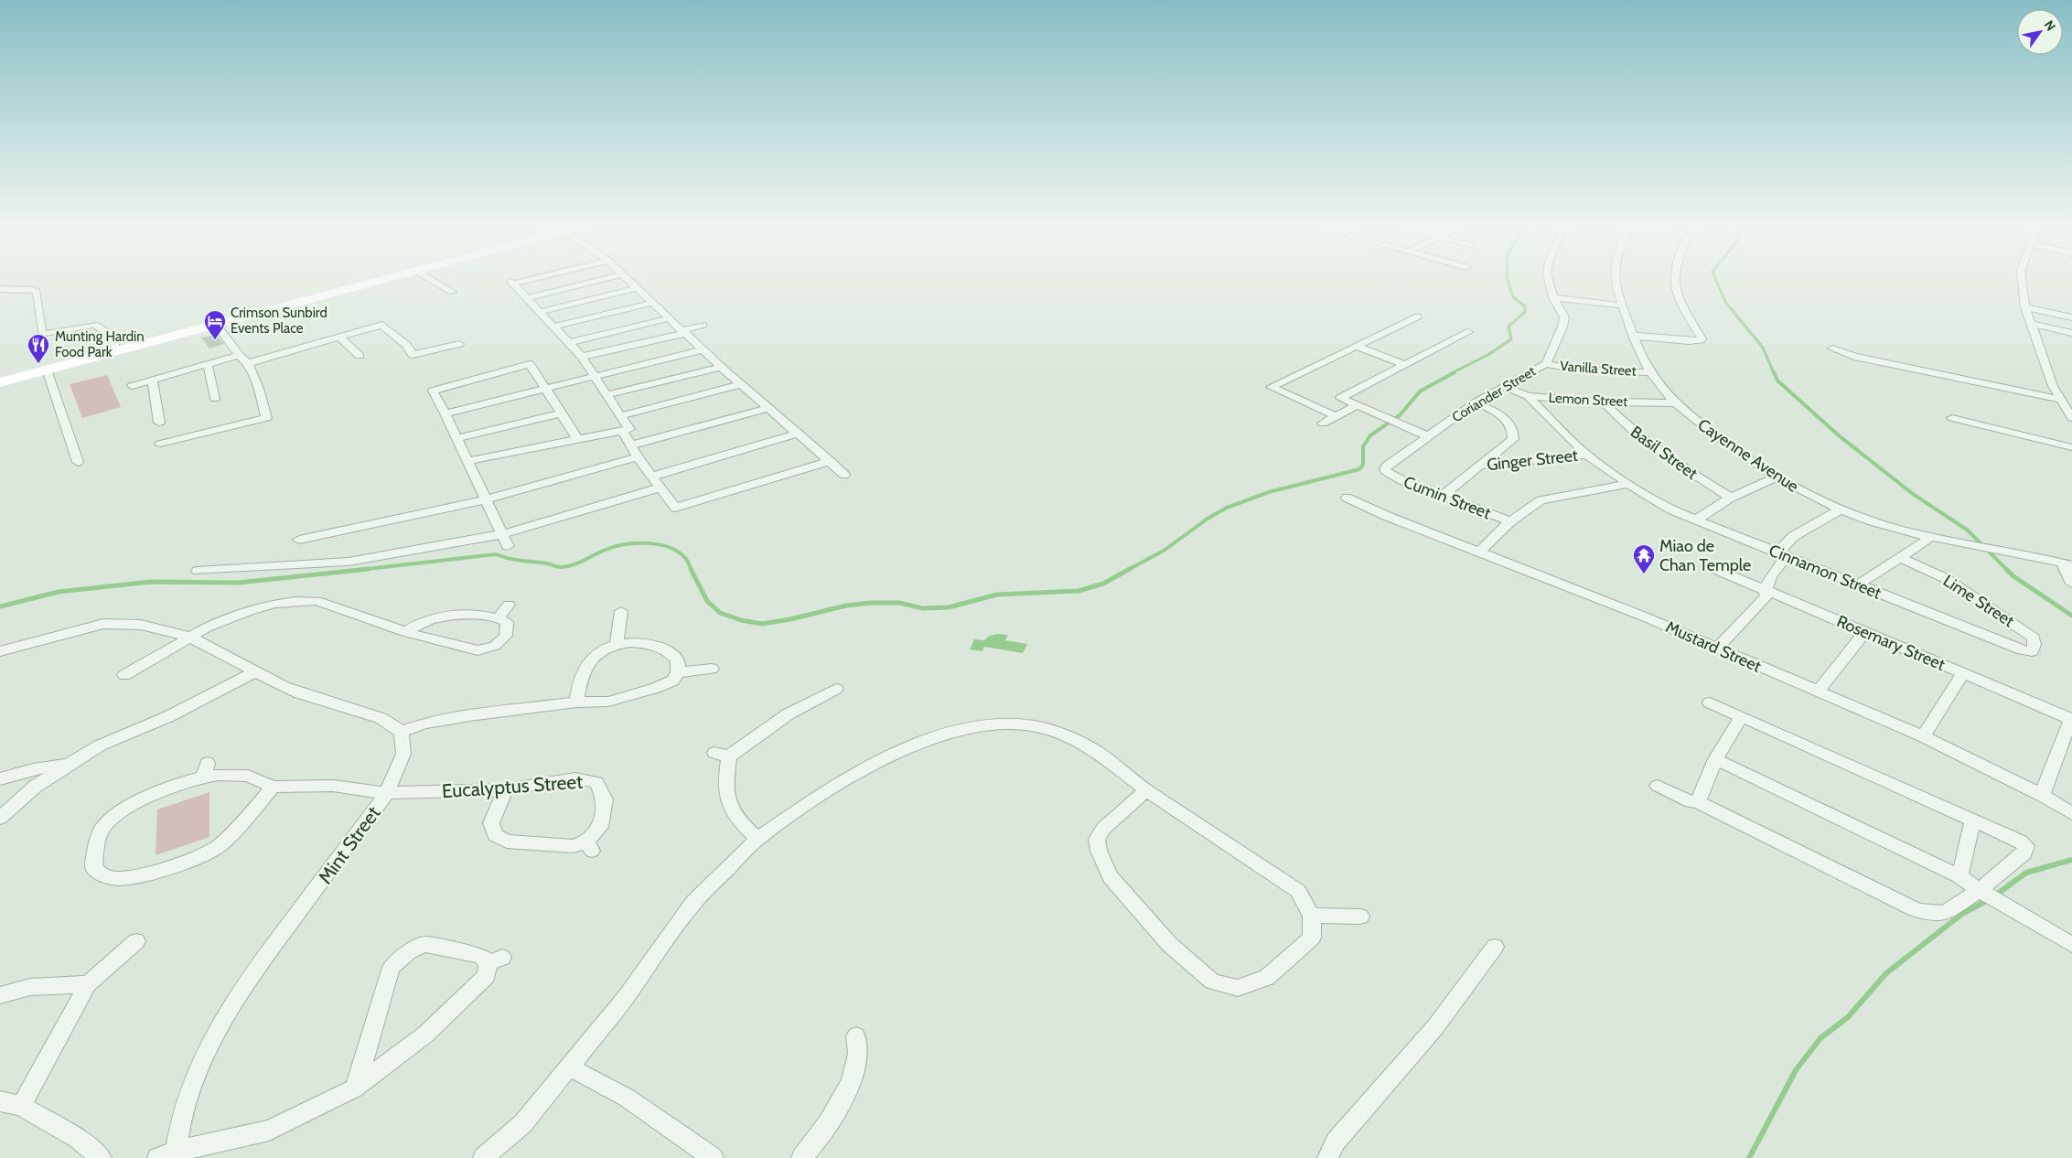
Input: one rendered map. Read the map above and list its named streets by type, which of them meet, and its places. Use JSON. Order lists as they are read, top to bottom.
{
  "streets": {
    "street": [
      "Vanilla Street",
      "Coriander Street",
      "Lemon Street",
      "Basil Street",
      "Cayenne Avenue",
      "Ginger Street",
      "Cumin Street",
      "Cinnamon Street",
      "Lime Street",
      "Rosemary Street",
      "Mustard Street",
      "Eucalyptus Street",
      "Mint Street"
    ]
  },
  "crossings": [
    ["Vanilla Street", "Coriander Street"],
    ["Vanilla Street", "Cayenne Avenue"],
    ["Coriander Street", "Lemon Street"],
    ["Coriander Street", "Cumin Street"],
    ["Lemon Street", "Basil Street"],
    ["Lemon Street", "Cayenne Avenue"],
    ["Lemon Street", "Cinnamon Street"],
    ["Ginger Street", "Cinnamon Street"],
    ["Cinnamon Street", "Lime Street"],
    ["Eucalyptus Street", "Mint Street"]
  ],
  "places": {
    "hotel": ["Crimson Sunbird Events Place"],
    "restaurant": ["Munting Hardin Food Park"],
    "temple": ["Miao de Chan Temple"]
  },
  "north": "top right"
}
